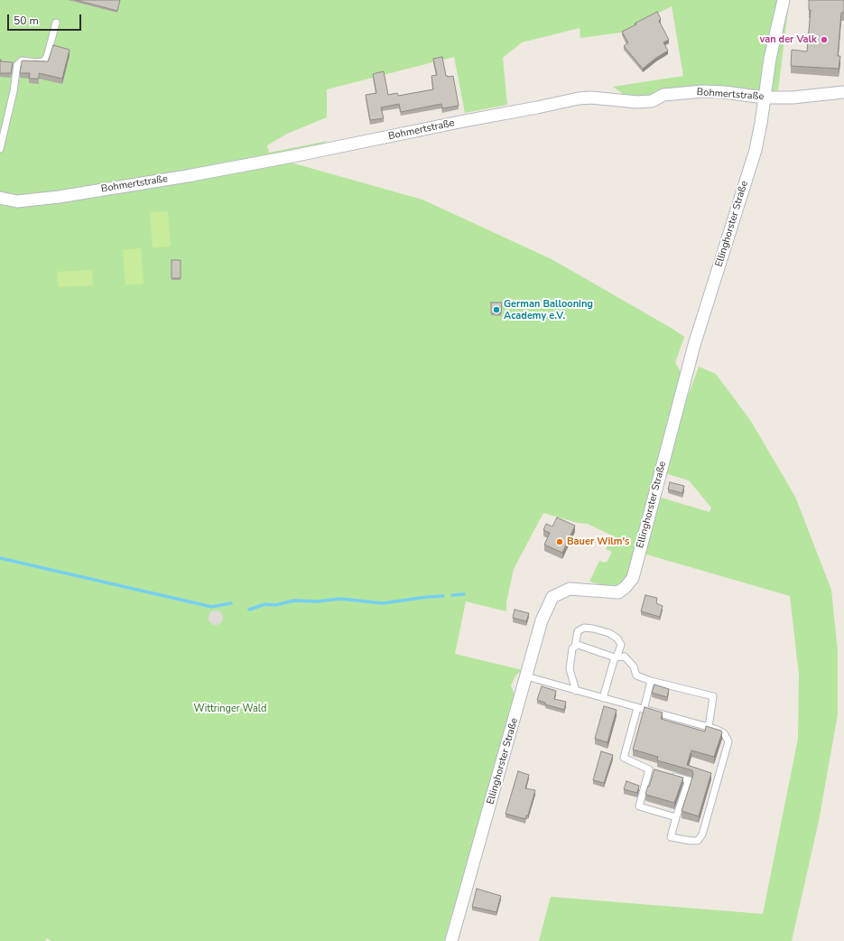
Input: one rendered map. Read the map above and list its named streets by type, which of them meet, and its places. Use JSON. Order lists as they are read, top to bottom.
{
  "streets": {
    "street": ["Bohmertstraße", "Ellinghorster Straße"]
  },
  "crossings": [
    ["Bohmertstraße", "Ellinghorster Straße"]
  ],
  "parks": ["Wittringer Wald"],
  "places": ["van der Valk", "German Ballooning Academy e.V.", "Bauer Wilm's"],
  "scale_bar": "50 m"
}
